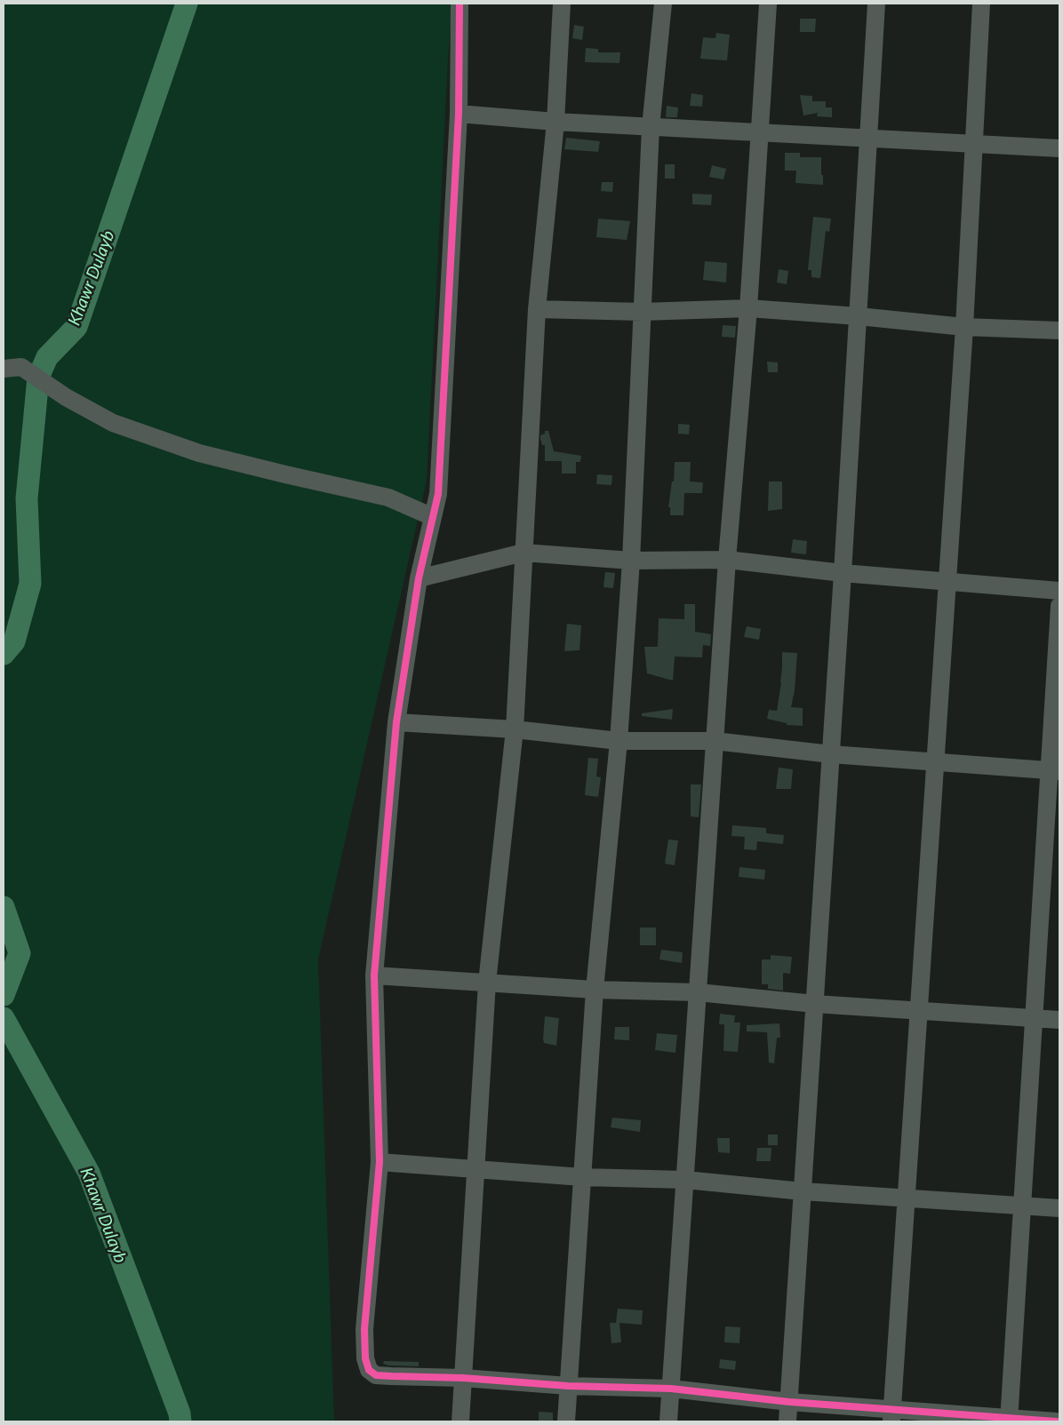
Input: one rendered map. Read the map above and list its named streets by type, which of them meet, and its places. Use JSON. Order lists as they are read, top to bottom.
{
  "water": ["Khawr Dulayb"]
}
